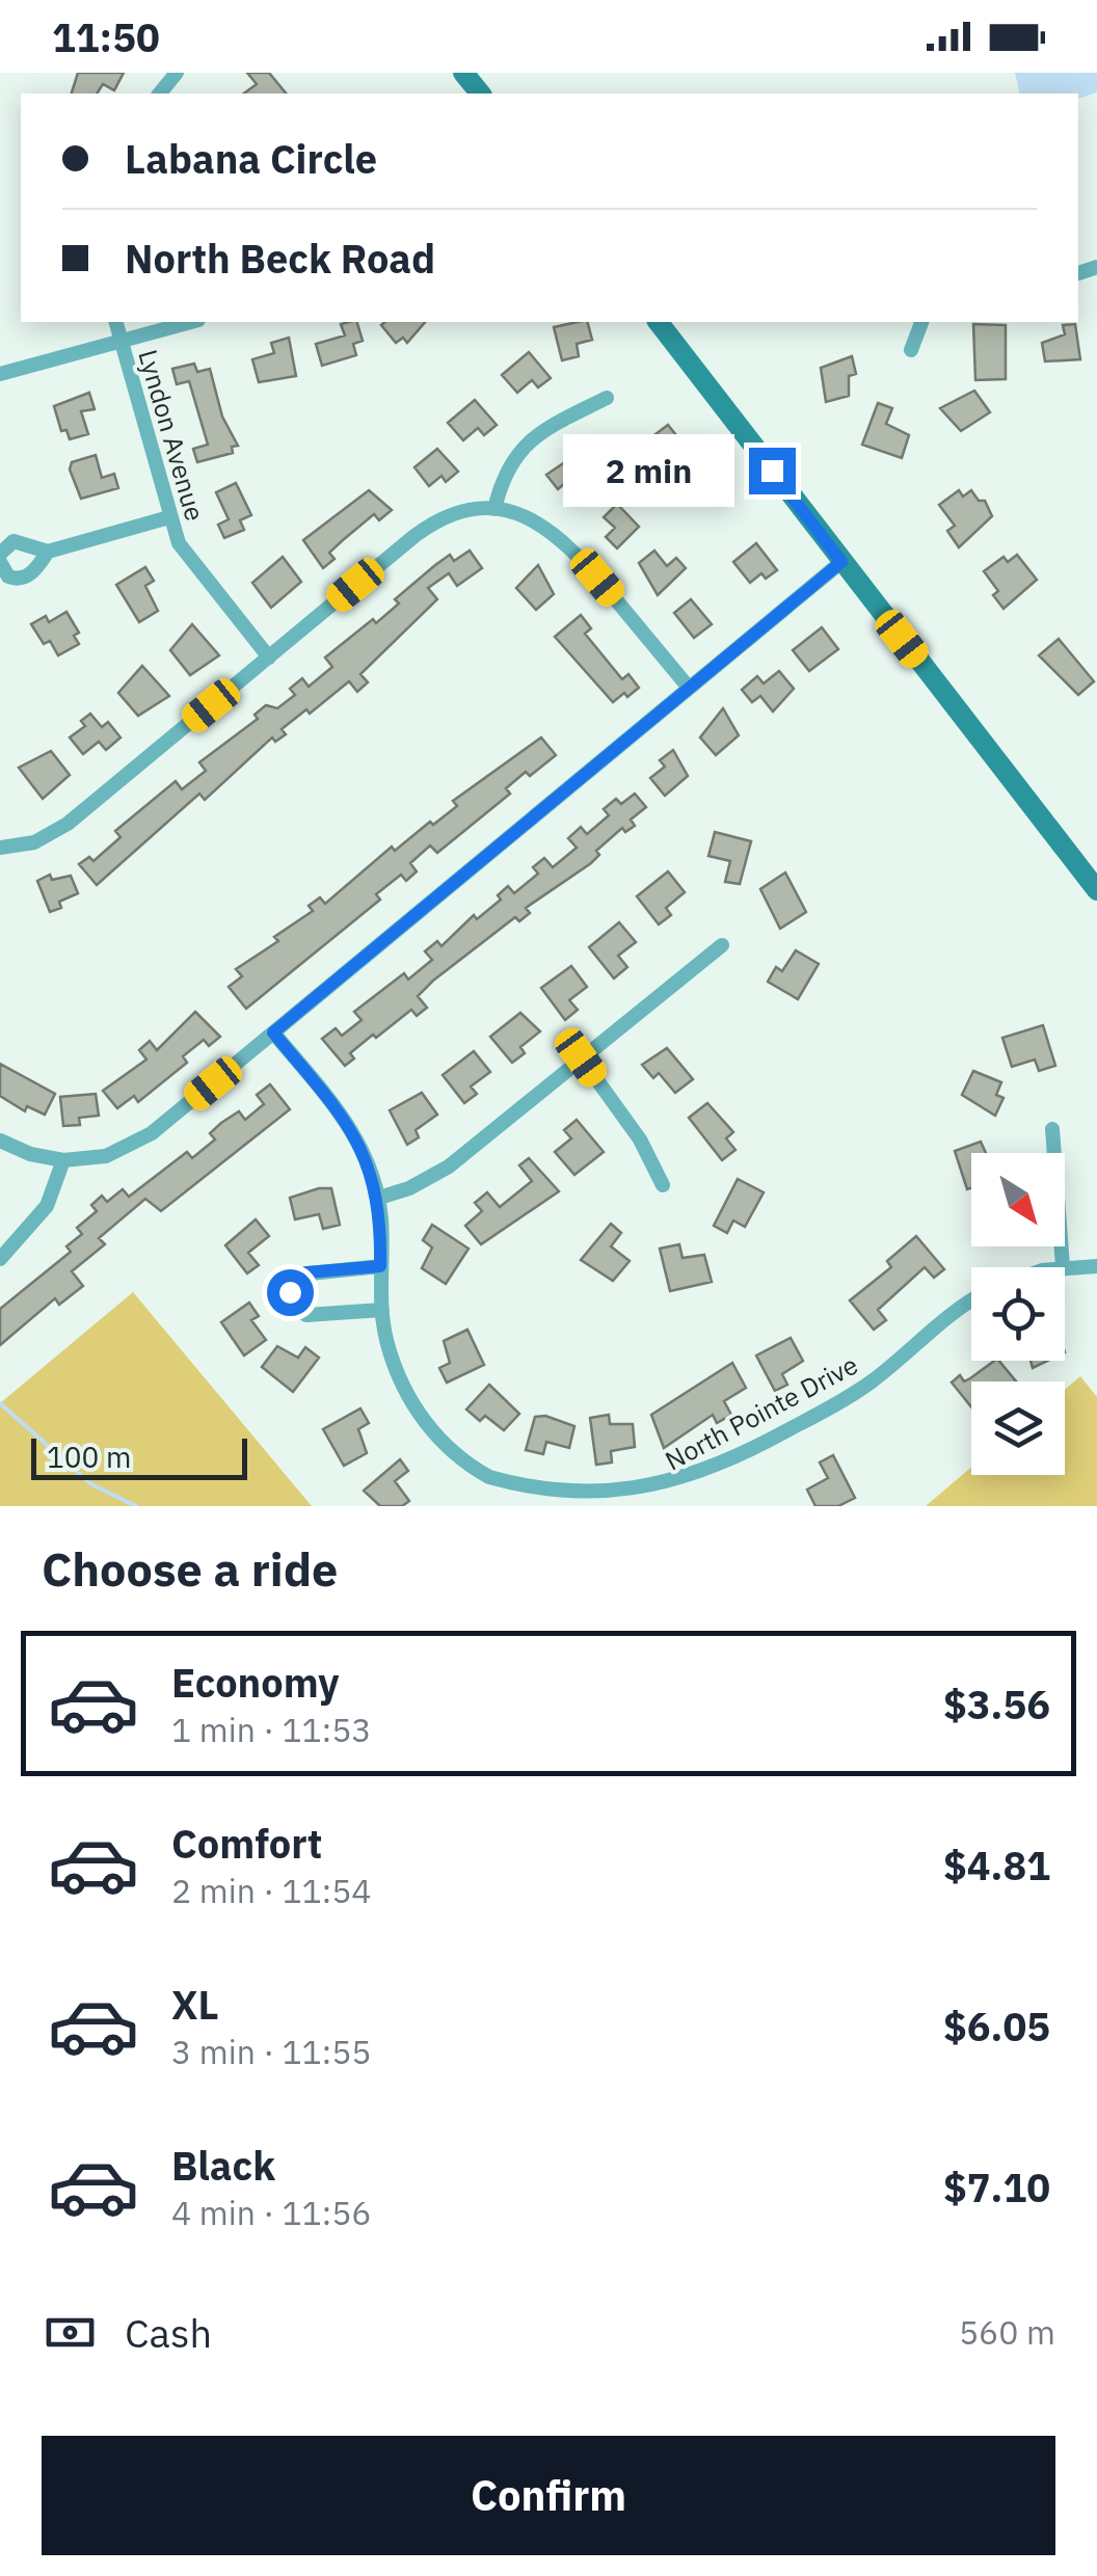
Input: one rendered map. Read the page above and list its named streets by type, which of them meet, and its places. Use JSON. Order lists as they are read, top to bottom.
{
  "streets": {
    "street": ["Lyndon Avenue", "North Pointe Drive"]
  },
  "scale_bar": "100 m",
  "north": "bottom right",
  "page": {
    "status": "11:50",
    "banner": ["Labana Circle", "North Beck Road"],
    "bubble": "2 min",
    "scale": "100 m",
    "heading": "Choose a ride",
    "list": [
      {
        "name": "Economy",
        "note": "1 min · 11:53",
        "value": "$3.56"
      },
      {
        "name": "Comfort",
        "note": "2 min · 11:54",
        "value": "$4.81"
      },
      {
        "name": "XL",
        "note": "3 min · 11:55",
        "value": "$6.05"
      },
      {
        "name": "Black",
        "note": "4 min · 11:56",
        "value": "$7.10"
      }
    ],
    "pay": ["Cash", "560 m"],
    "buttons": "Confirm"
  }
}
